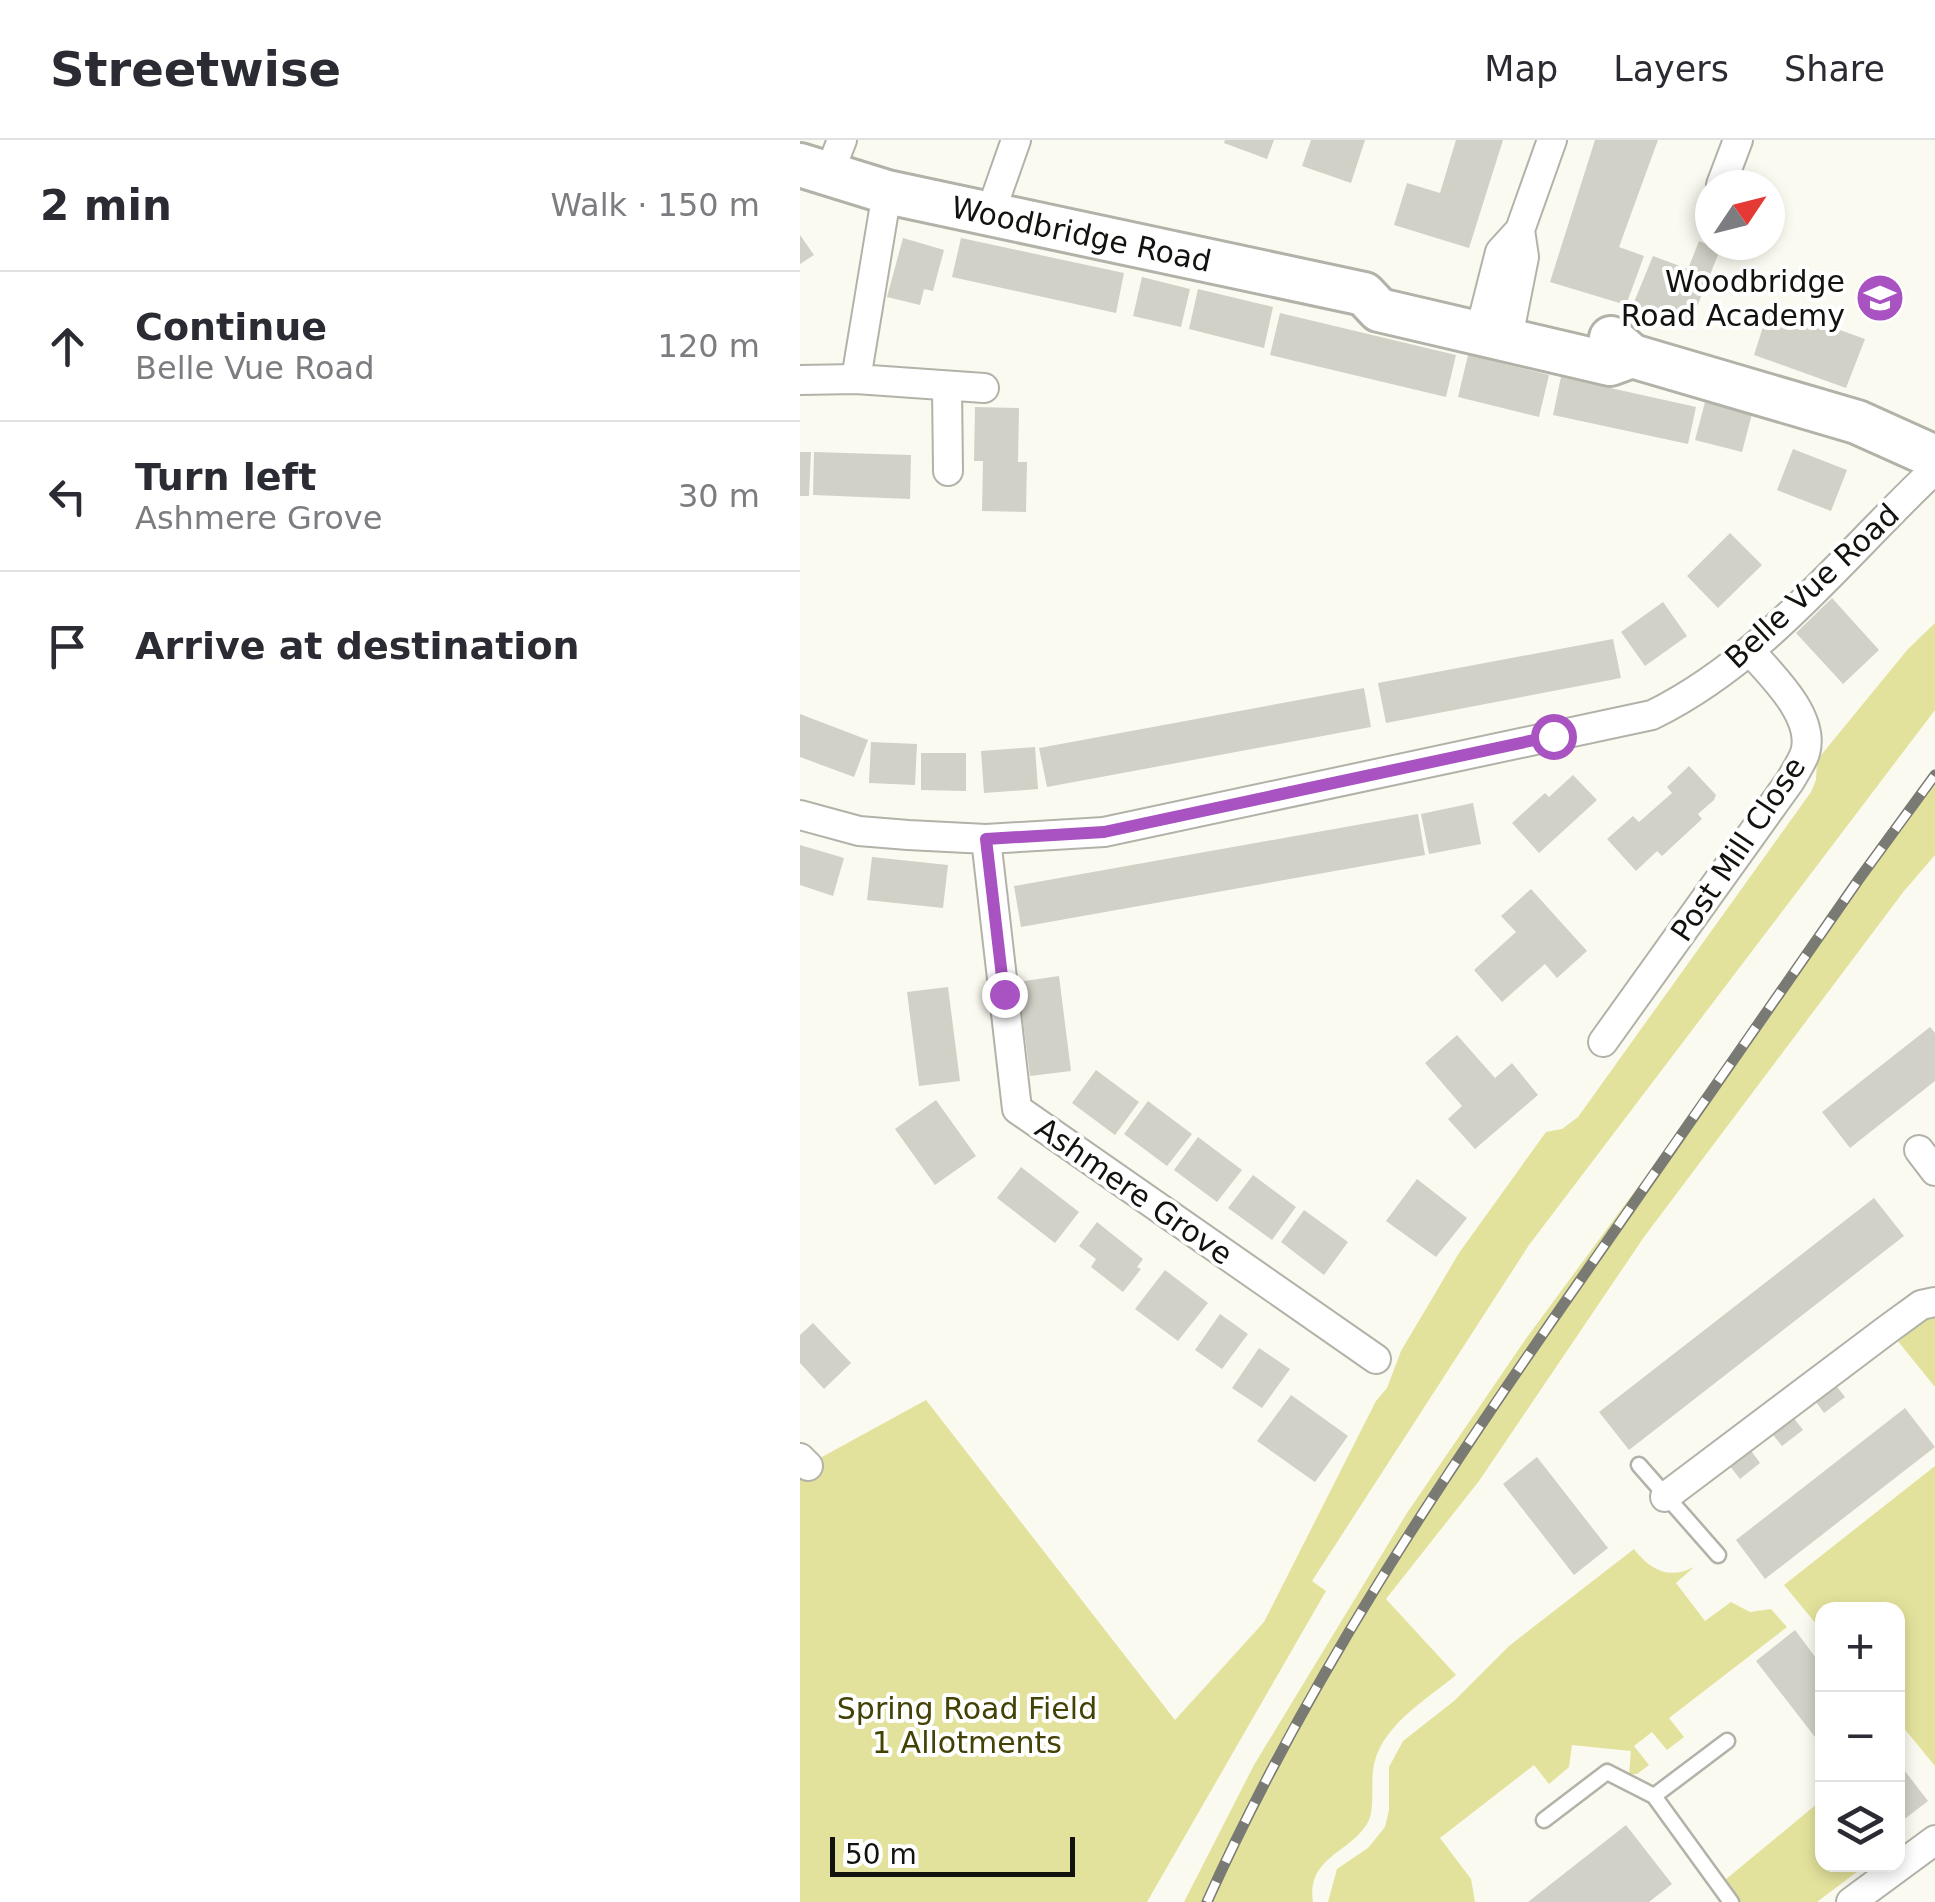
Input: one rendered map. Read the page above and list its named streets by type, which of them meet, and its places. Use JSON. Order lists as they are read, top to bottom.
{
  "streets": {
    "main road": ["Woodbridge Road"],
    "street": ["Belle Vue Road", "Post Mill Close", "Ashmere Grove"]
  },
  "crossings": [
    ["Woodbridge Road", "Belle Vue Road"],
    ["Belle Vue Road", "Post Mill Close"],
    ["Belle Vue Road", "Ashmere Grove"]
  ],
  "parks": ["Spring Road Field 1 Allotments"],
  "places": {
    "school or university": ["Woodbridge Road Academy"]
  },
  "scale_bar": "50 m",
  "north": "top right",
  "page": {
    "header": "Streetwise",
    "nav": ["Map", "Layers", "Share"],
    "heading": ["2 min", "Walk · 150 m"],
    "list": [
      ["Continue", "Belle Vue Road", "120 m"],
      ["Turn left", "Ashmere Grove", "30 m"],
      "Arrive at destination"
    ],
    "map_buttons": ["+", "−"],
    "scale": "50 m"
  }
}
